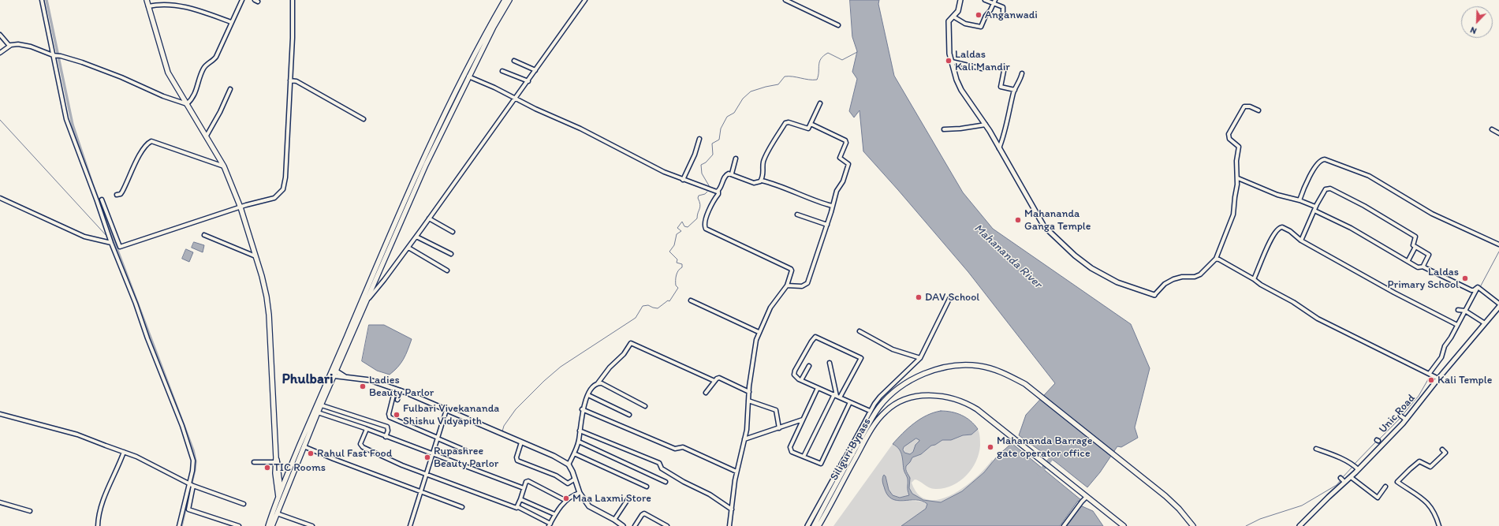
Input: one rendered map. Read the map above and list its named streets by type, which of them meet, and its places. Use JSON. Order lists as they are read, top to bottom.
{
  "streets": {
    "highway": ["Siliguri Bypass"],
    "main road": ["Unic Road"]
  },
  "districts": ["Phulbari"],
  "water": ["Mahananda River"],
  "places": [
    "Anganwadi",
    "Laldas Kali Mandir",
    "Mahananda Ganga Temple",
    "Laldas Primary School",
    "DAV School",
    "Kali Temple",
    "Ladies Beauty Parlor",
    "Fulbari Vivekananda Shishu Vidyapith",
    "Mahananda Barrage gate operator office",
    "Rahul Fast Food",
    "Rupashree Beauty Parlor",
    "TIC Rooms",
    "Maa Laxmi Store"
  ],
  "north": "bottom left"
}
